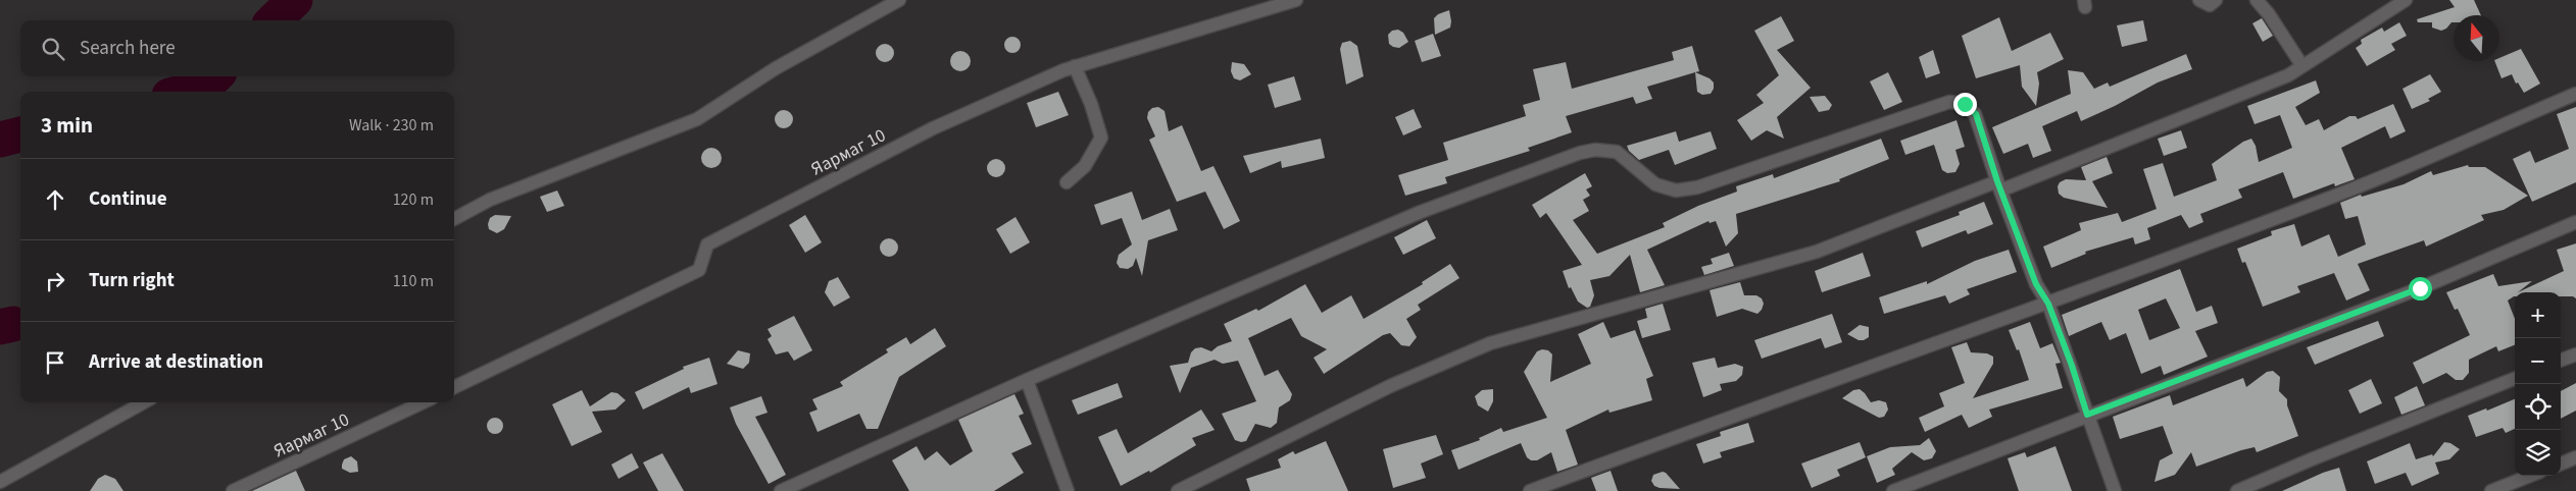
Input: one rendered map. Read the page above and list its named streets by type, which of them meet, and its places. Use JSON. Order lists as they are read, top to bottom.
{
  "streets": {
    "street": ["Яармаг 10"]
  },
  "north": "top",
  "page": {
    "search": "Search here",
    "heading": ["3 min", "Walk · 230 m"],
    "list": [
      ["Continue", "120 m"],
      ["Turn right", "110 m"],
      "Arrive at destination"
    ],
    "map_buttons": ["+", "−"]
  }
}
